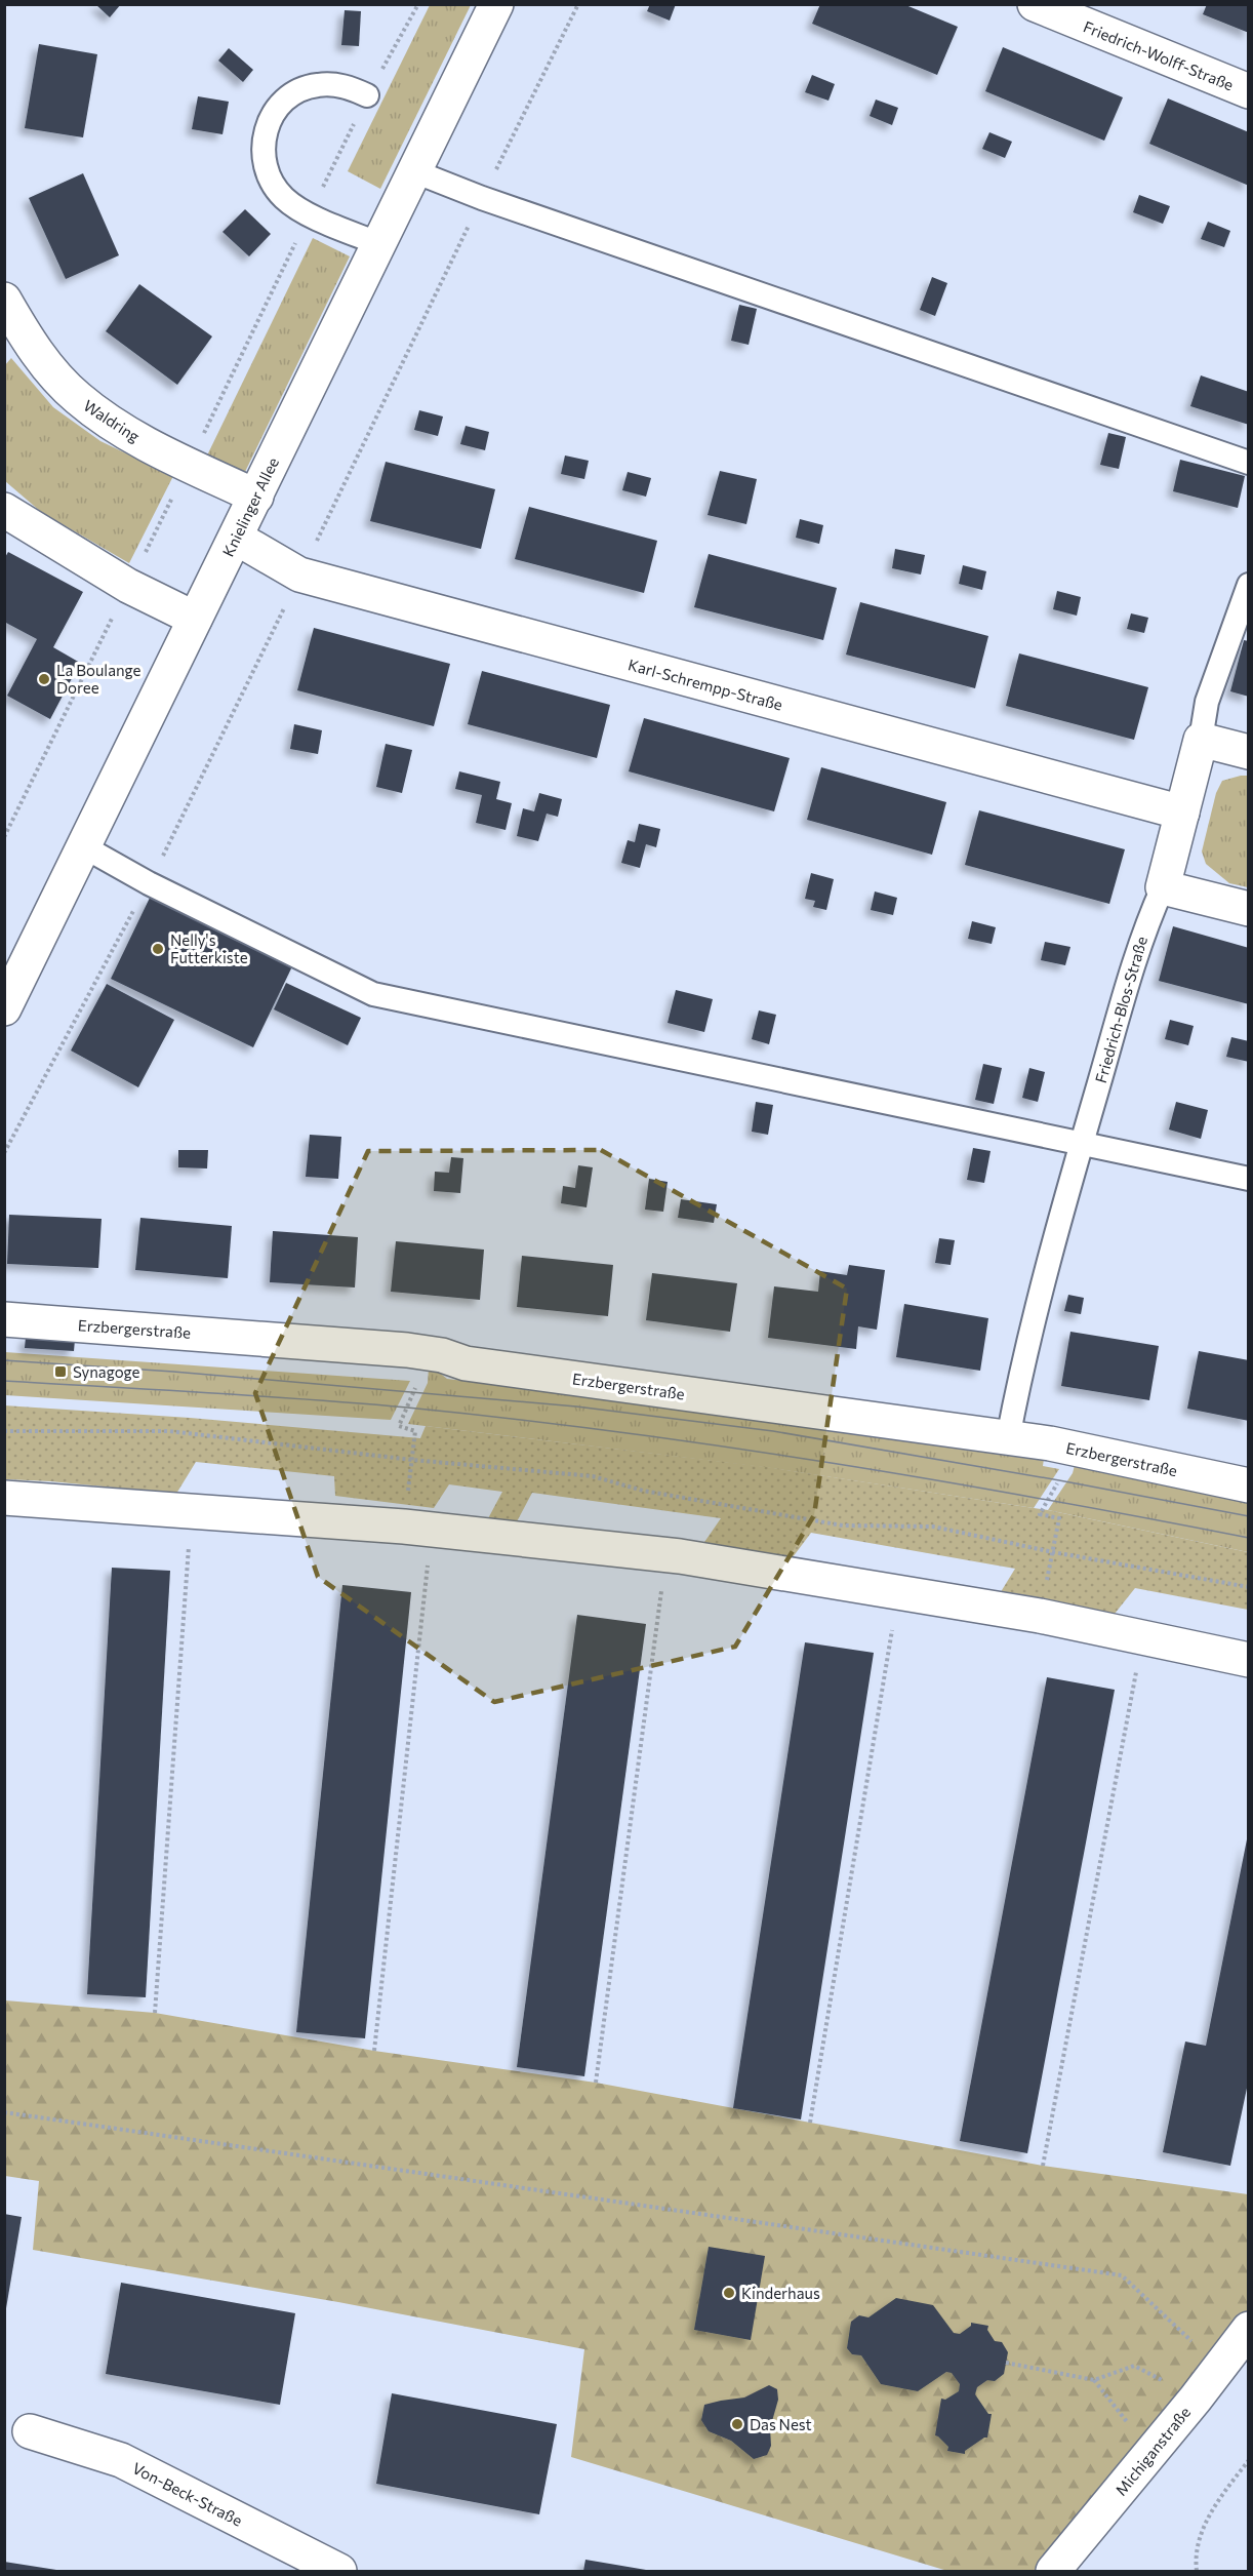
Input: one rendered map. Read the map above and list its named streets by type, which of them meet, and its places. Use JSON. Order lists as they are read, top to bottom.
{
  "streets": {
    "street": [
      "Friedrich-Wolff-Straße",
      "Waldring",
      "Knielinger Allee",
      "Karl-Schrempp-Straße",
      "Friedrich-Blos-Straße",
      "Erzbergerstraße",
      "Michiganstraße",
      "Von-Beck-Straße"
    ]
  },
  "crossings": [
    ["Waldring", "Knielinger Allee"],
    ["Knielinger Allee", "Karl-Schrempp-Straße"],
    ["Karl-Schrempp-Straße", "Friedrich-Blos-Straße"],
    ["Friedrich-Blos-Straße", "Erzbergerstraße"]
  ],
  "places": {
    "other": [
      "La Boulange Doree",
      "Nelly's Futterkiste",
      "Kinderhaus",
      "Das Nest"
    ],
    "transit": ["Synagoge"]
  }
}
